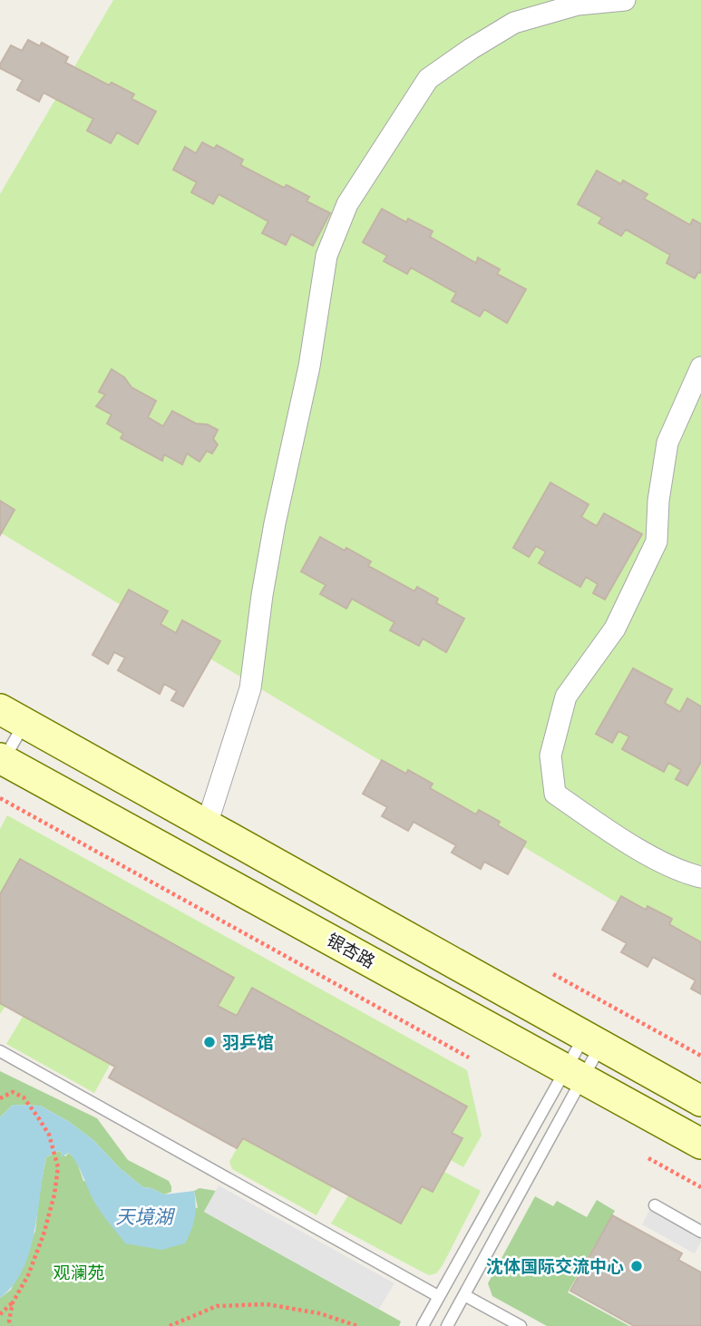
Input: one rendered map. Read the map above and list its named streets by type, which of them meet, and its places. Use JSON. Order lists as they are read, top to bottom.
{
  "streets": {
    "street": ["银杏路"]
  },
  "water": ["天境湖"],
  "parks": ["观澜苑"],
  "places": ["羽乒馆", "沈体国际交流中心"]
}
